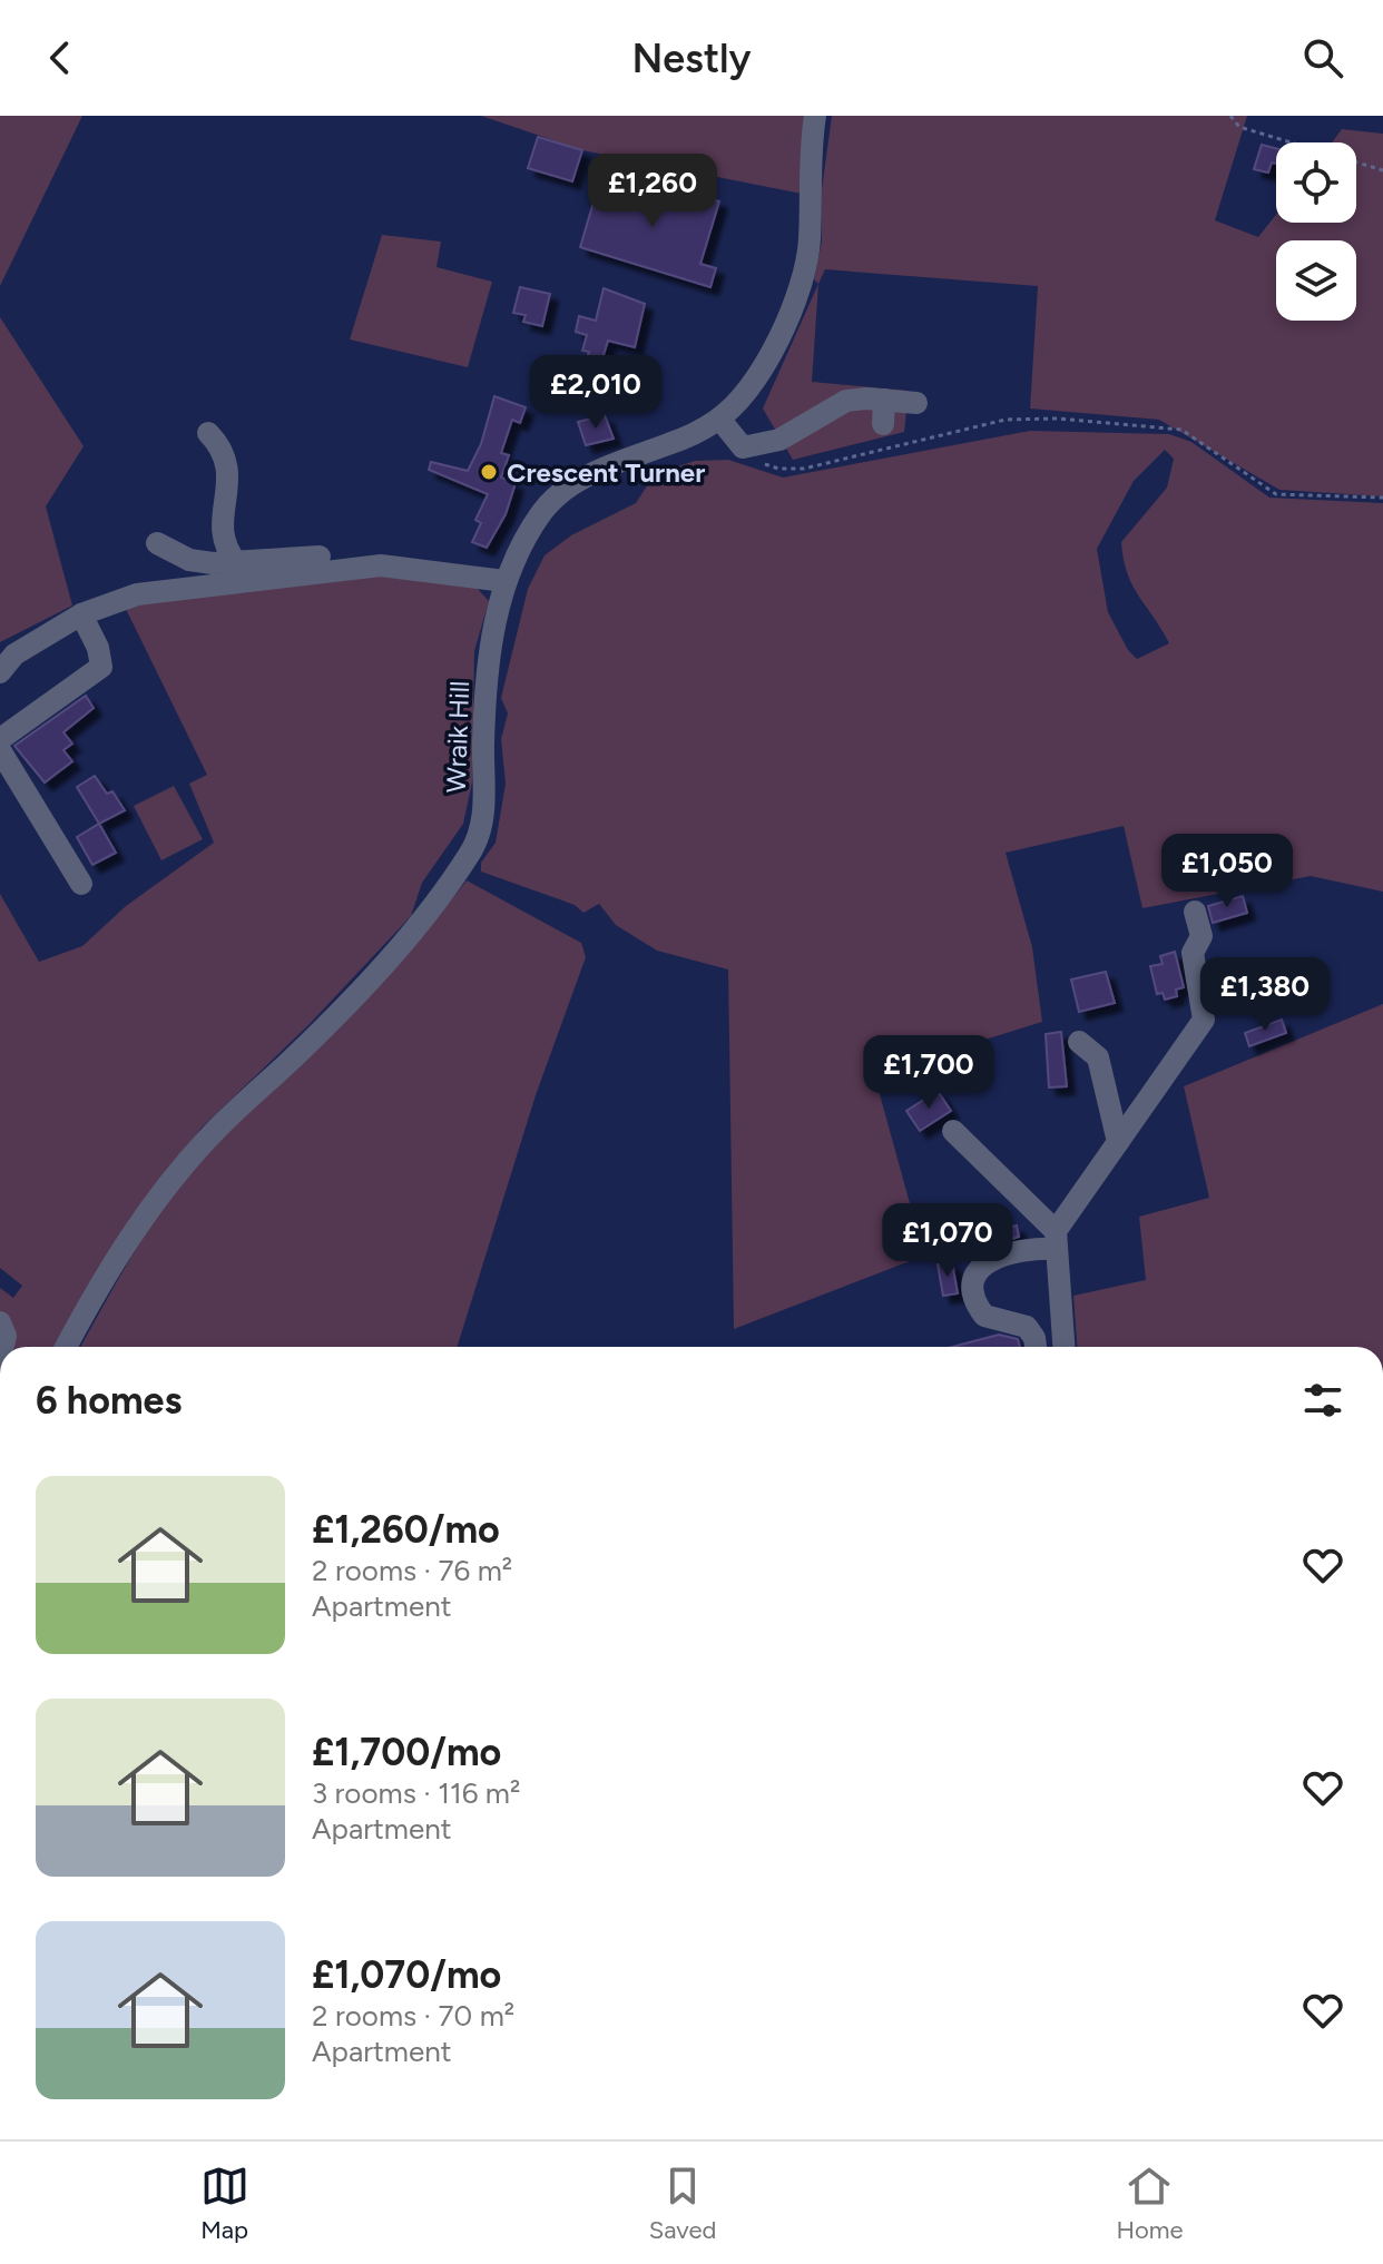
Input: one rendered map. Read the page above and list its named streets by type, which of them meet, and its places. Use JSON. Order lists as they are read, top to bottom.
{
  "streets": {
    "street": ["Wraik Hill"]
  },
  "places": ["Crescent Turner"],
  "page": {
    "header": "Nestly",
    "price": [
      "£1,260",
      "£2,010",
      "£1,050",
      "£1,380",
      "£1,700",
      "£1,070"
    ],
    "heading": "6 homes",
    "list": [
      {
        "name": "£1,260/mo",
        "note": "2 rooms · 76 m² · Apartment"
      },
      {
        "name": "£1,700/mo",
        "note": "3 rooms · 116 m² · Apartment"
      },
      {
        "name": "£1,070/mo",
        "note": "2 rooms · 70 m² · Apartment"
      }
    ],
    "tabs": ["Map", "Saved", "Home"]
  }
}
